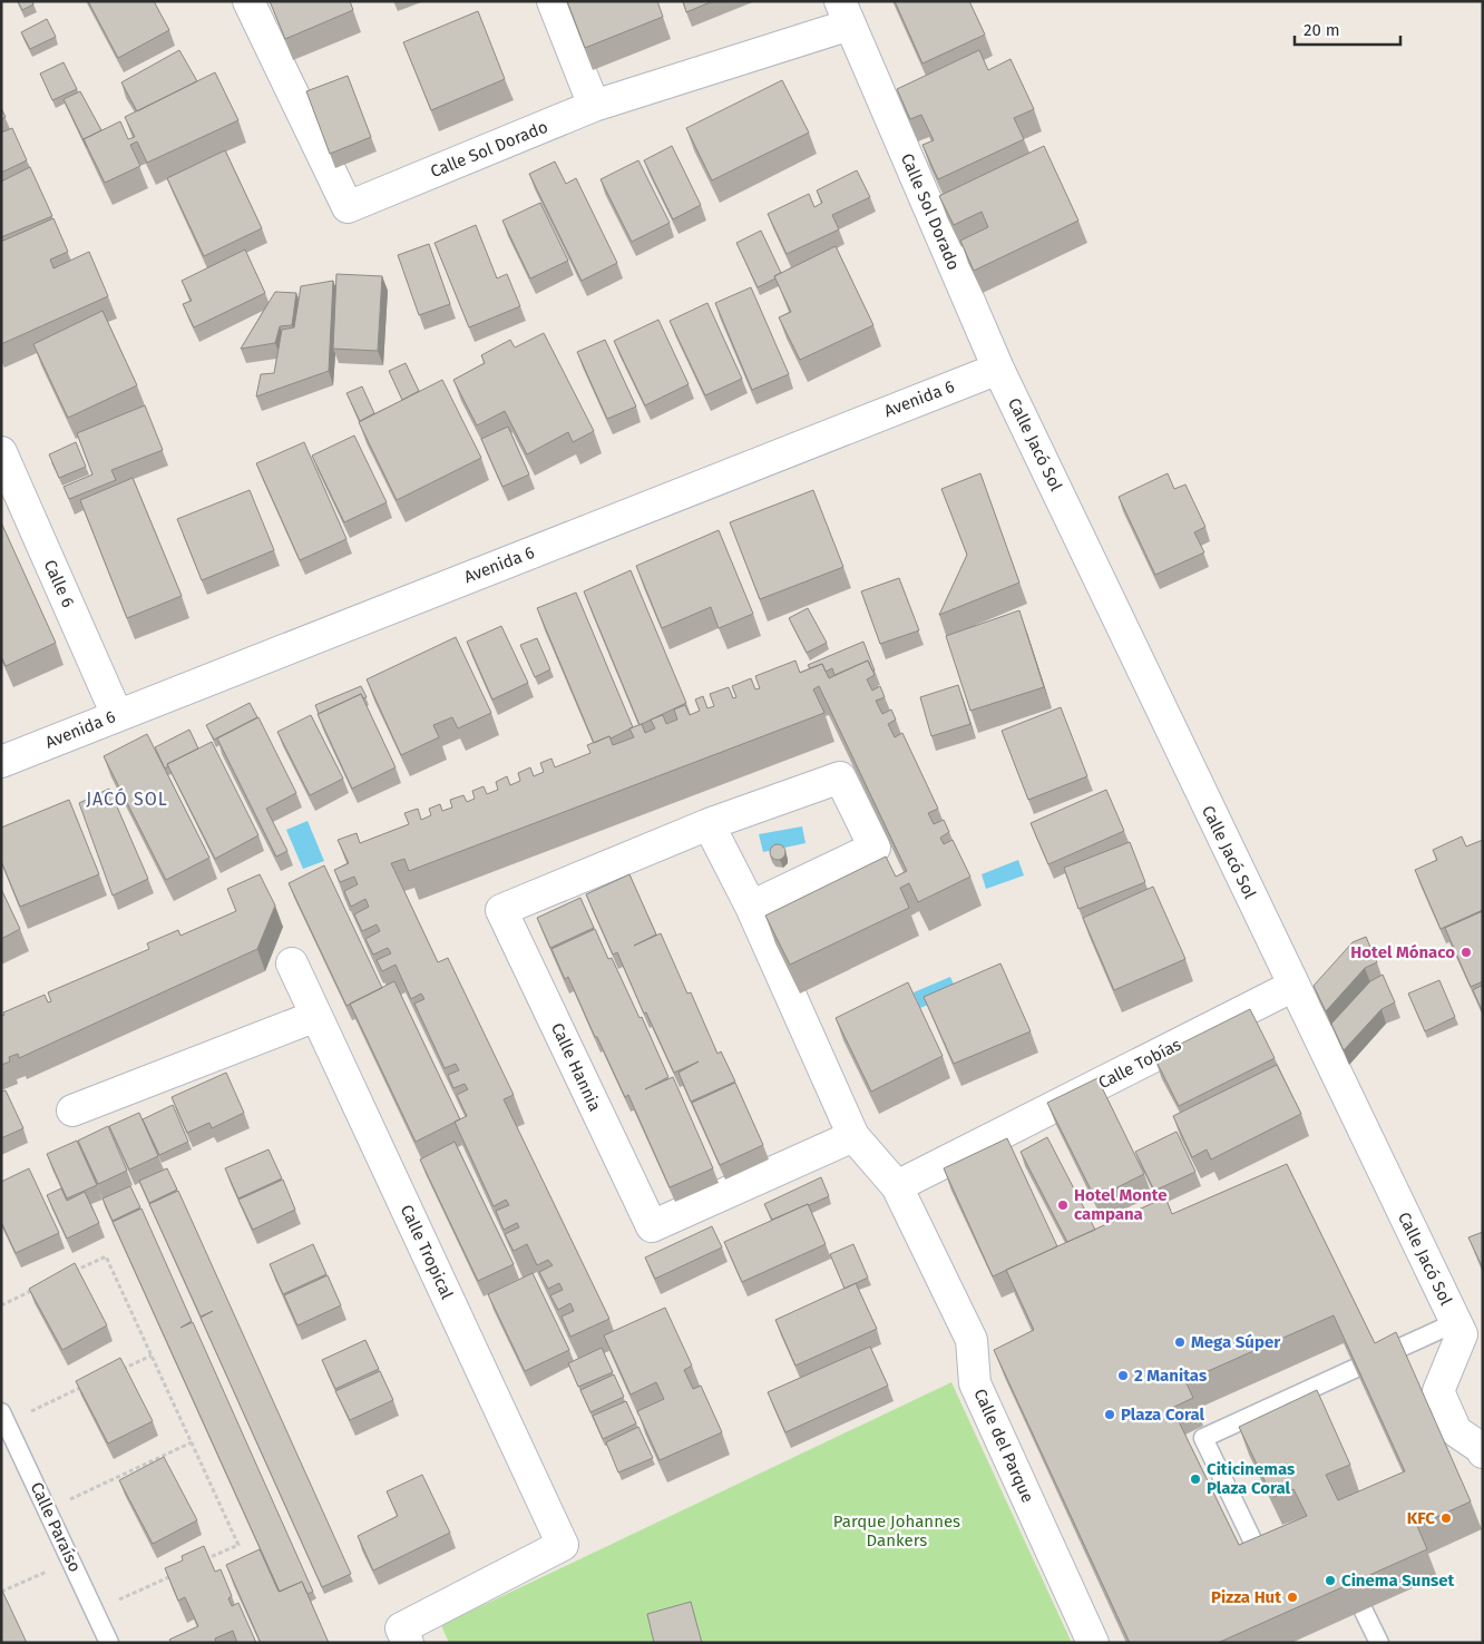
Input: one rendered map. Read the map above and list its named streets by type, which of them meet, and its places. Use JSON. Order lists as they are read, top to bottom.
{
  "streets": {
    "street": [
      "Calle Sol Dorado",
      "Avenida 6",
      "Calle Jacó Sol",
      "Calle 6",
      "Calle Tobías",
      "Calle Hannia",
      "Calle Tropical",
      "Calle del Parque"
    ],
    "lane": ["Calle Paraíso"]
  },
  "crossings": [
    ["Calle Sol Dorado", "Avenida 6"],
    ["Calle Sol Dorado", "Calle Jacó Sol"],
    ["Avenida 6", "Calle Jacó Sol"],
    ["Avenida 6", "Calle 6"],
    ["Calle Jacó Sol", "Calle Tobías"],
    ["Calle Tobías", "Calle del Parque"]
  ],
  "districts": ["JACÓ SOL"],
  "parks": ["Parque Johannes Dankers"],
  "places": [
    "Hotel Mónaco",
    "Hotel Monte campana",
    "Mega Súper",
    "2 Manitas",
    "Plaza Coral",
    "Citicinemas Plaza Coral",
    "KFC",
    "Cinema Sunset",
    "Pizza Hut"
  ],
  "scale_bar": "20 m"
}
